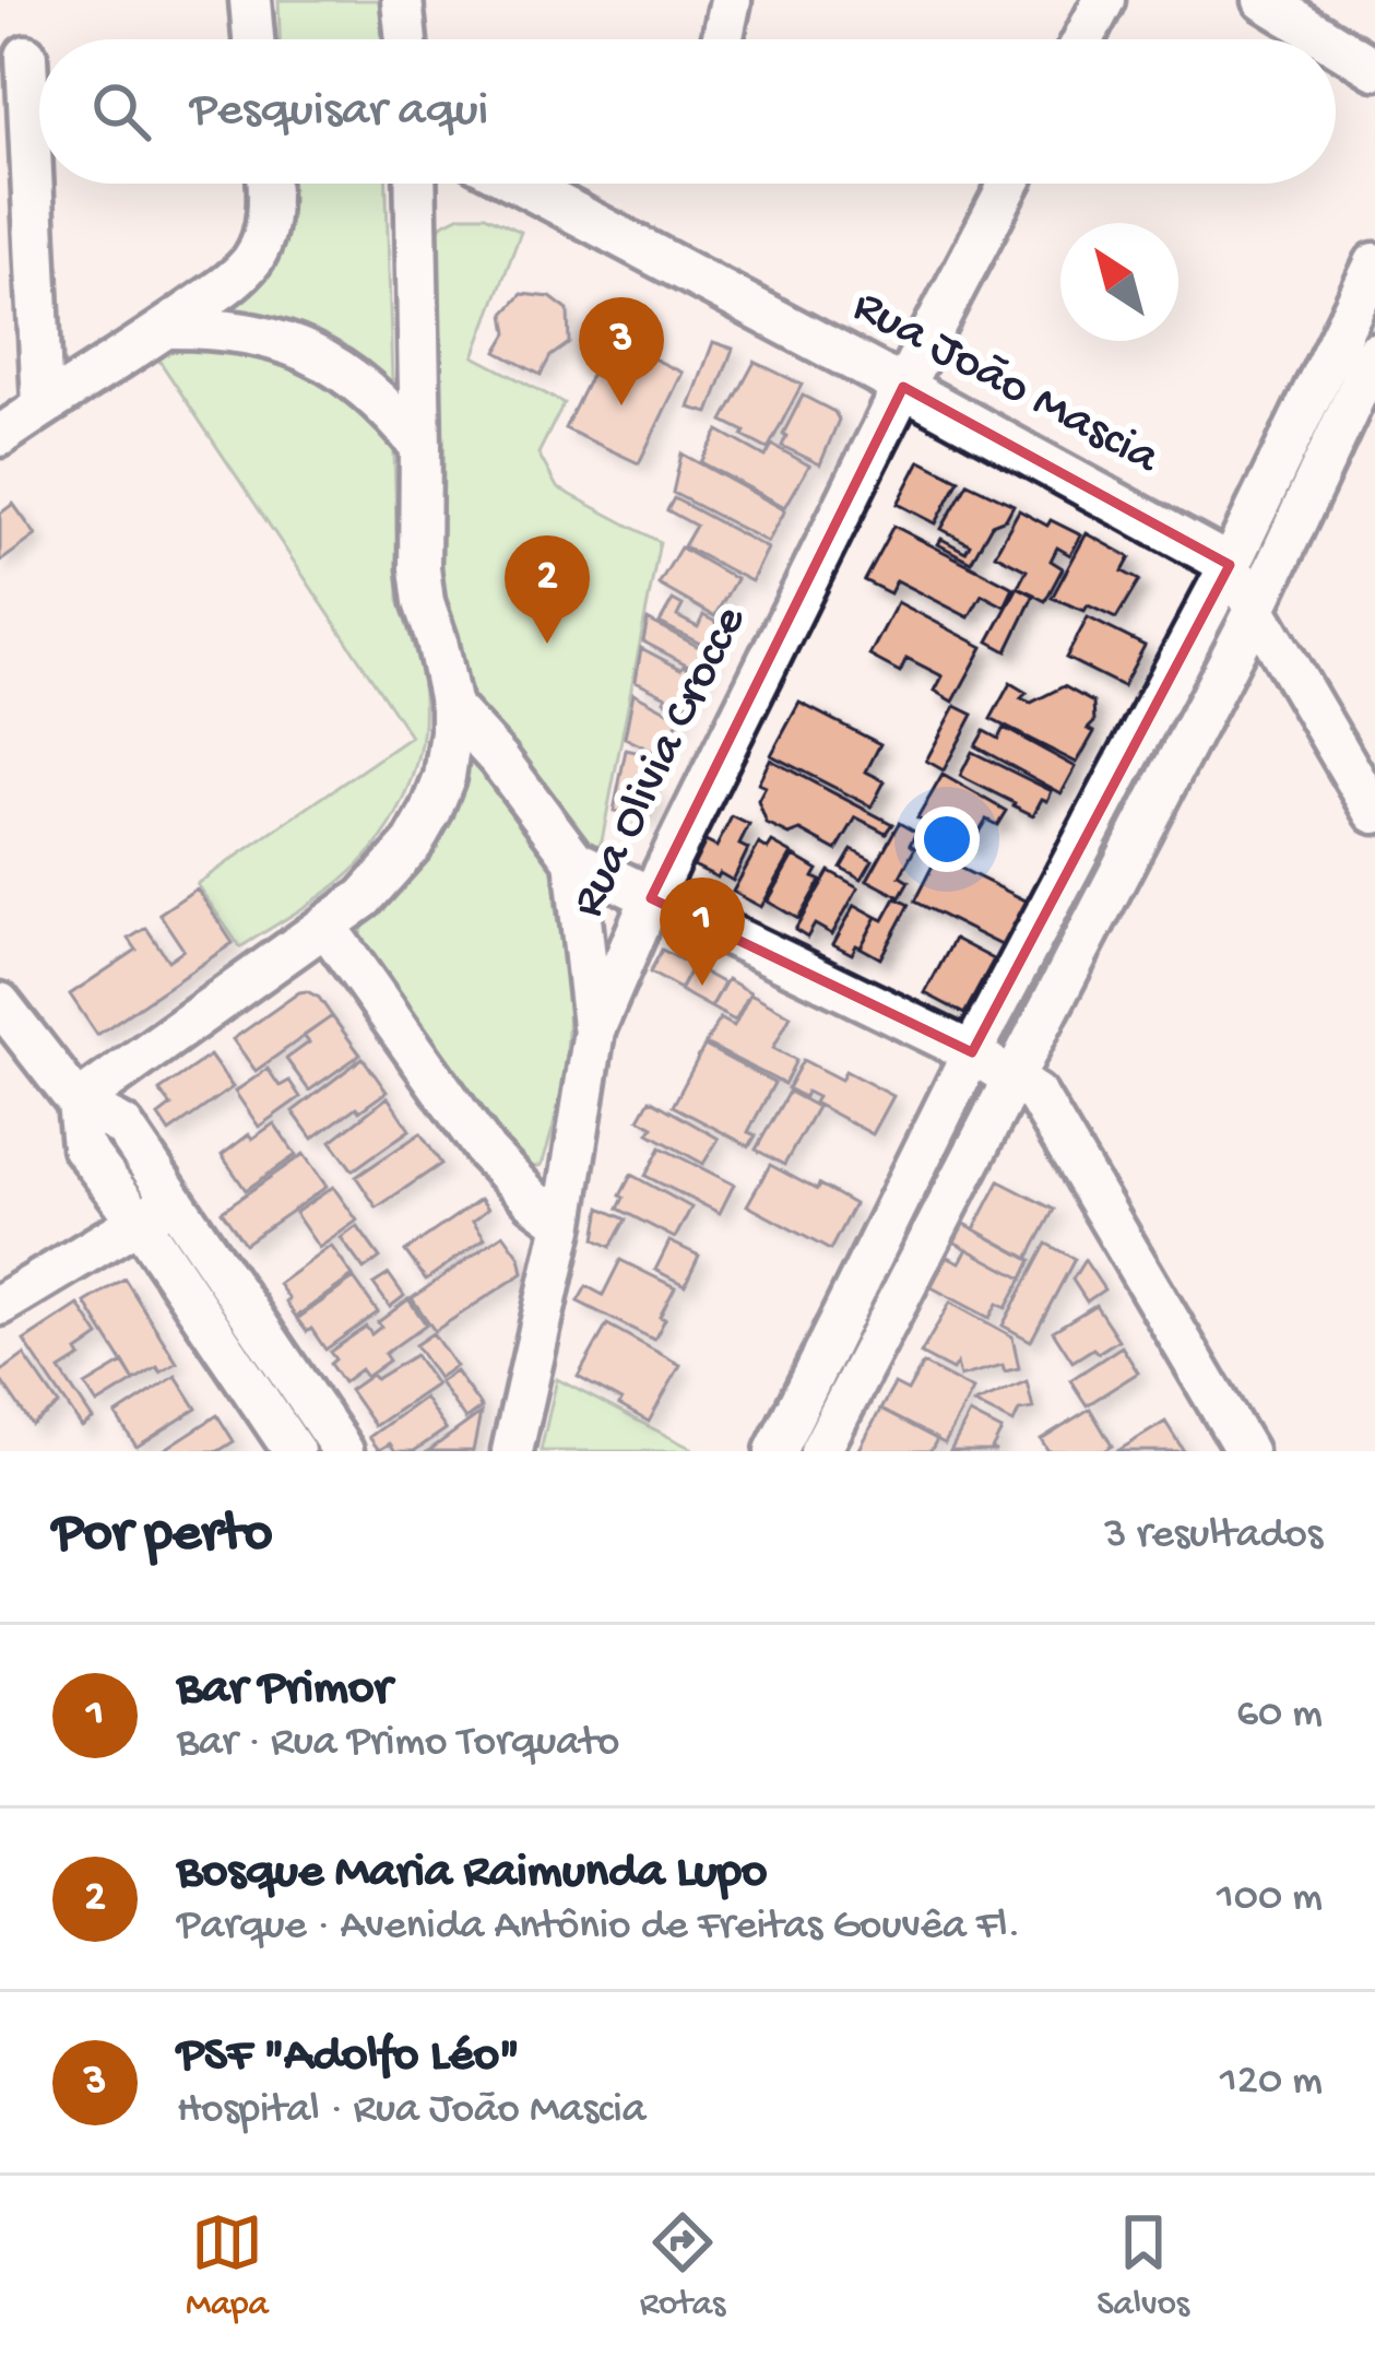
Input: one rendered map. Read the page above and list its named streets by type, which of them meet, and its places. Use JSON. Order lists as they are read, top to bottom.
{
  "streets": {
    "street": ["Rua João Mascia", "Rua Olivia Crocce"]
  },
  "crossings": [
    ["Rua João Mascia", "Rua Olivia Crocce"]
  ],
  "north": "top left",
  "page": {
    "search": "Pesquisar aqui",
    "pins": ["3", "2", "1"],
    "heading": ["Por perto", "3 resultados"],
    "list": [
      {
        "mark": "1",
        "name": "Bar Primor",
        "note": "Bar · Rua Primo Torquato",
        "value": "60 m"
      },
      {
        "mark": "2",
        "name": "Bosque Maria Raimunda Lupo",
        "note": "Parque · Avenida Antônio de Freitas Gouvêa Fl.",
        "value": "100 m"
      },
      {
        "mark": "3",
        "name": "PSF \"Adolfo Léo\"",
        "note": "Hospital · Rua João Mascia",
        "value": "120 m"
      }
    ],
    "nav": ["Mapa", "Rotas", "Salvos"]
  }
}
